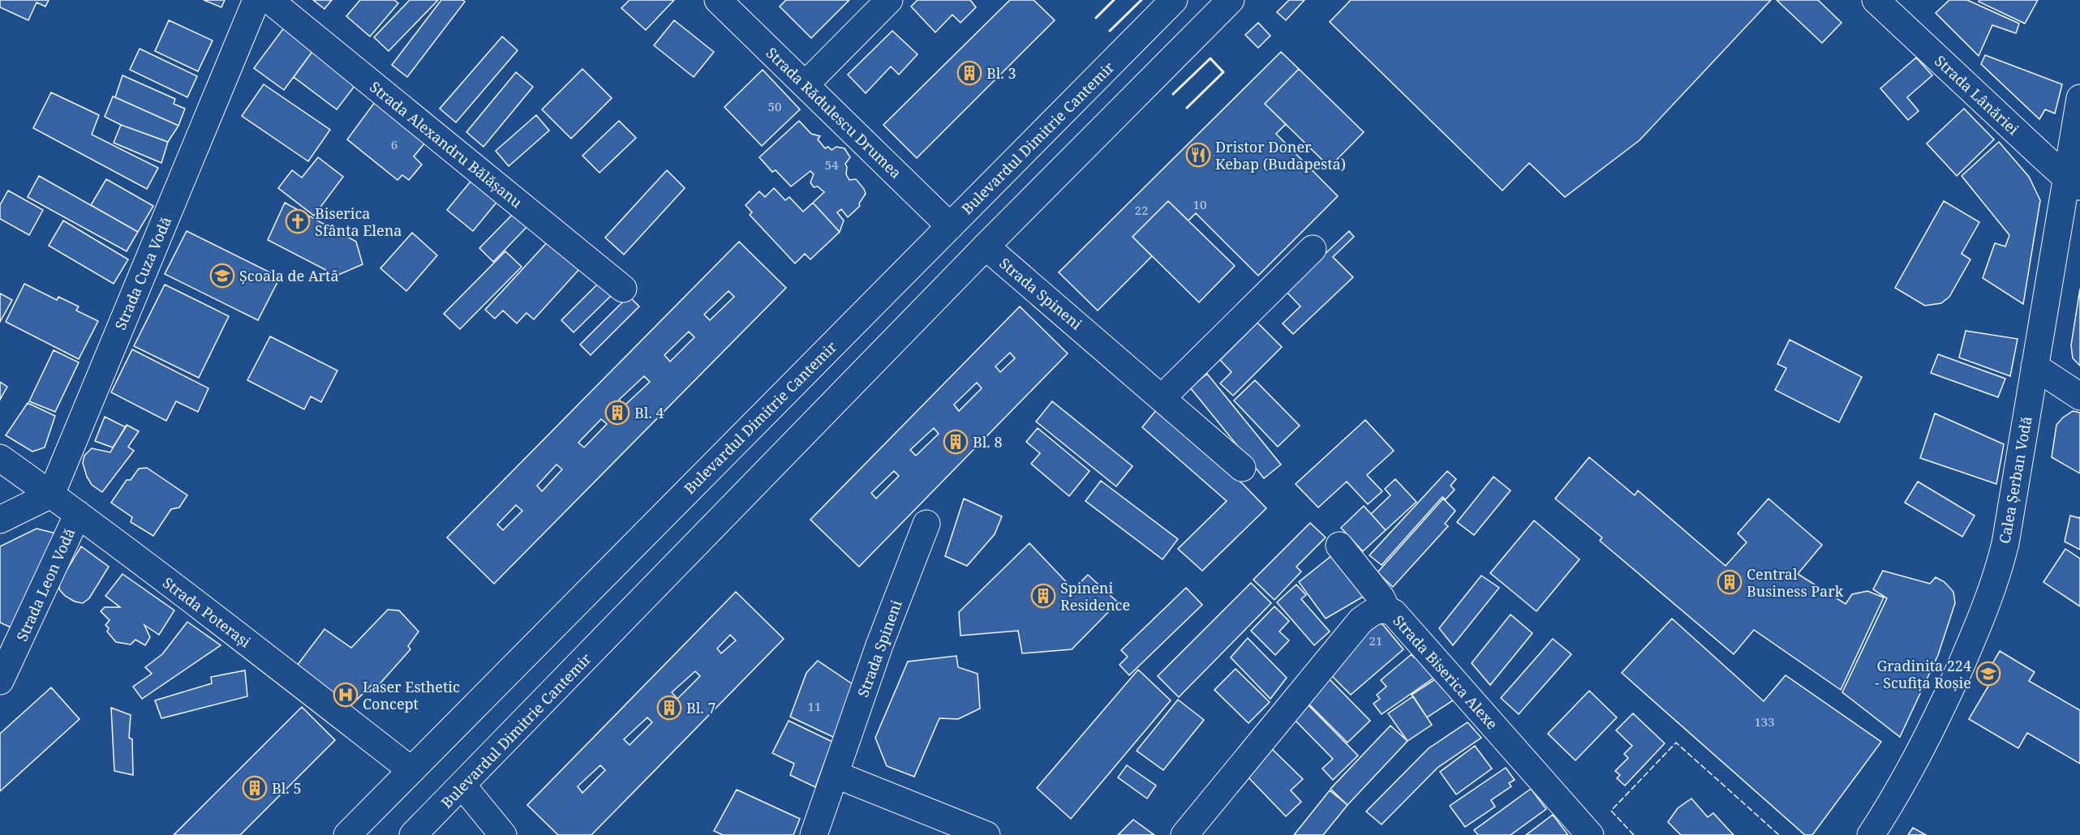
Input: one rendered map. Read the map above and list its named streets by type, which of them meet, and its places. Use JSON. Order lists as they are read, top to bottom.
{
  "streets": {
    "street": [
      "Strada Lânăriei",
      "Strada Rădulescu Drumea",
      "Bulevardul Dimitrie Cantemir",
      "Strada Alexandru Bălășanu",
      "Strada Cuza Vodă",
      "Strada Spineni",
      "Calea Șerban Vodă",
      "Strada Leon Vodă",
      "Strada Poterași",
      "Strada Biserica Alexe"
    ]
  },
  "crossings": [
    ["Strada Lânăriei", "Calea Șerban Vodă"],
    ["Strada Rădulescu Drumea", "Bulevardul Dimitrie Cantemir"],
    ["Bulevardul Dimitrie Cantemir", "Strada Spineni"],
    ["Bulevardul Dimitrie Cantemir", "Strada Poterași"],
    ["Strada Cuza Vodă", "Strada Poterași"],
    ["Strada Leon Vodă", "Strada Poterași"]
  ],
  "places": {
    "building": [
      "Bl. 3",
      "Bl. 4",
      "Bl. 8",
      "Central Business Park",
      "Spineni Residence",
      "Bl. 7",
      "Bl. 5"
    ],
    "restaurant": ["Dristor Doner Kebap (Budapesta)"],
    "church": ["Biserica Sfânta Elena"],
    "school or university": ["Școala de Artă", "Gradinita 224 - Scufița Roșie"],
    "hospital": ["Laser Esthetic Concept"]
  },
  "house_numbers": [
    "50",
    "6",
    "54",
    "10",
    "22",
    "21",
    "11",
    "133"
  ]
}
